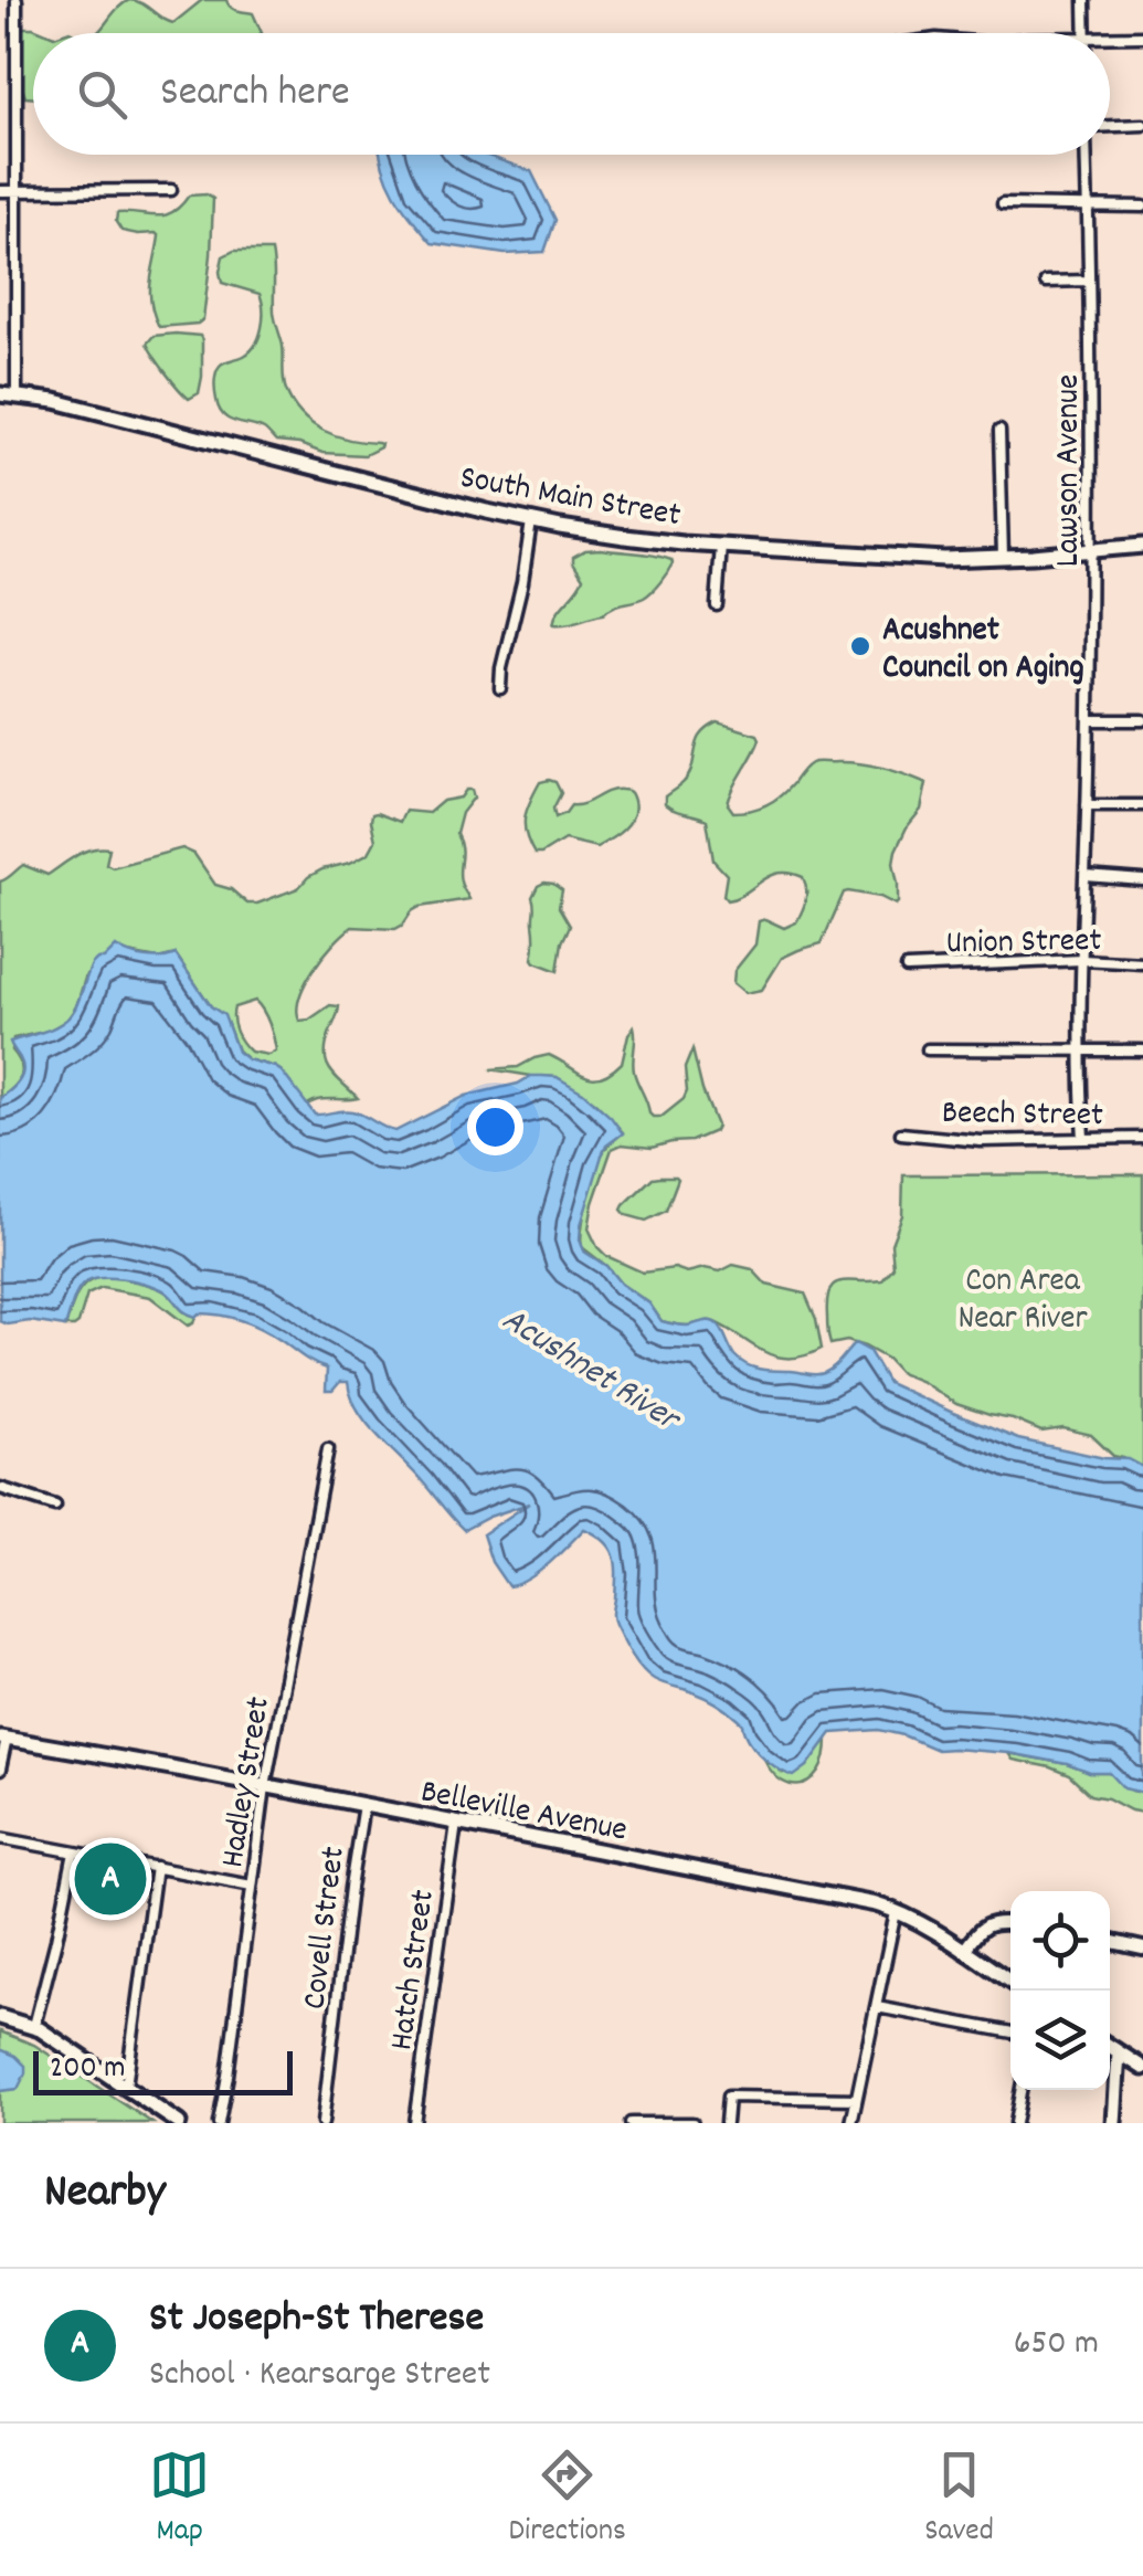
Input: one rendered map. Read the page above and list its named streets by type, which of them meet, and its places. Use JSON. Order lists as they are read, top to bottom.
{
  "streets": {
    "main road": ["South Main Street", "Belleville Avenue"],
    "street": [
      "Lawson Avenue",
      "Union Street",
      "Beech Street",
      "Hadley Street",
      "Covell Street",
      "Hatch Street"
    ]
  },
  "crossings": [
    ["Lawson Avenue", "South Main Street"],
    ["Lawson Avenue", "Union Street"],
    ["Lawson Avenue", "Beech Street"],
    ["Hadley Street", "Belleville Avenue"],
    ["Belleville Avenue", "Covell Street"],
    ["Belleville Avenue", "Hatch Street"]
  ],
  "water": ["Acushnet River"],
  "parks": ["Con Area Near River"],
  "places": ["Acushnet Council on Aging"],
  "scale_bar": "200 m",
  "page": {
    "search": "Search here",
    "pins": "A",
    "scale": "200 m",
    "heading": "Nearby",
    "list": [
      {
        "mark": "A",
        "name": "St Joseph-St Therese",
        "note": "School · Kearsarge Street",
        "value": "650 m"
      }
    ],
    "nav": ["Map", "Directions", "Saved"]
  }
}
